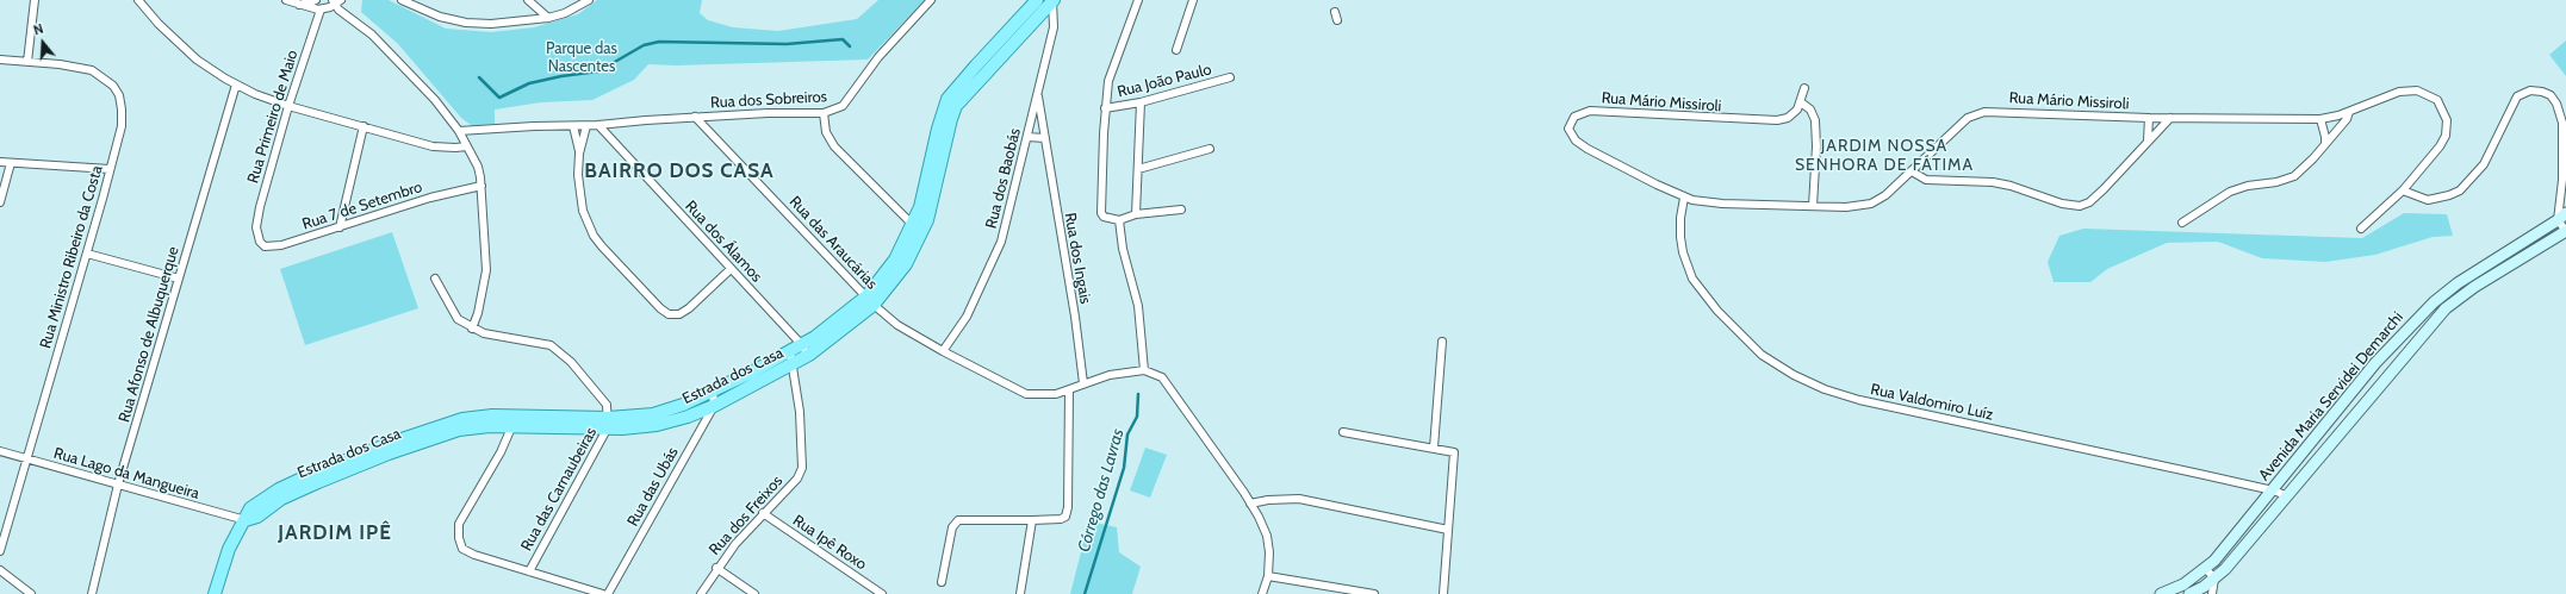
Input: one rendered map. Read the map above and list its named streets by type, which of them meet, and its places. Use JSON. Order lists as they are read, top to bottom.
{
  "streets": {
    "main road": ["Estrada dos Casa", "Avenida Maria Servidei Demarchi"],
    "street": [
      "Rua João Paulo",
      "Rua dos Sobreiros",
      "Rua Mário Missiroli",
      "Rua Primeiro de Maio",
      "Rua dos Baobás",
      "Rua 7 de Setembro",
      "Rua dos Álamos",
      "Rua das Araucárias",
      "Rua Ministro Ribeiro da Costa",
      "Rua dos Ingais",
      "Rua Afonso de Albuquerque",
      "Rua Valdomiro Luíz",
      "Rua Lago da Mangueira",
      "Rua das Ubás",
      "Rua das Carnaubeiras",
      "Rua dos Freixos",
      "Rua Ipê Roxo"
    ]
  },
  "crossings": [
    ["Rua dos Sobreiros", "Rua dos Álamos"],
    ["Rua dos Sobreiros", "Rua das Araucárias"],
    ["Rua Mário Missiroli", "Rua Valdomiro Luíz"],
    ["Rua Primeiro de Maio", "Rua 7 de Setembro"],
    ["Rua dos Baobás", "Rua das Araucárias"],
    ["Rua dos Baobás", "Rua dos Ingais"],
    ["Rua dos Baobás", "Estrada dos Casa"],
    ["Rua dos Álamos", "Estrada dos Casa"],
    ["Rua das Araucárias", "Rua dos Ingais"],
    ["Rua das Araucárias", "Estrada dos Casa"],
    ["Rua Ministro Ribeiro da Costa", "Rua Lago da Mangueira"],
    ["Rua Afonso de Albuquerque", "Rua Lago da Mangueira"],
    ["Estrada dos Casa", "Rua Lago da Mangueira"],
    ["Estrada dos Casa", "Rua das Ubás"],
    ["Estrada dos Casa", "Rua das Carnaubeiras"],
    ["Estrada dos Casa", "Rua dos Freixos"],
    ["Avenida Maria Servidei Demarchi", "Rua Valdomiro Luíz"],
    ["Rua dos Freixos", "Rua Ipê Roxo"]
  ],
  "districts": ["JARDIM NOSSA SENHORA DE FÁTIMA", "BAIRRO DOS CASA", "JARDIM IPÊ"],
  "water": ["Córrego das Lavras"],
  "parks": ["Parque das Nascentes"],
  "north": "top"
}
